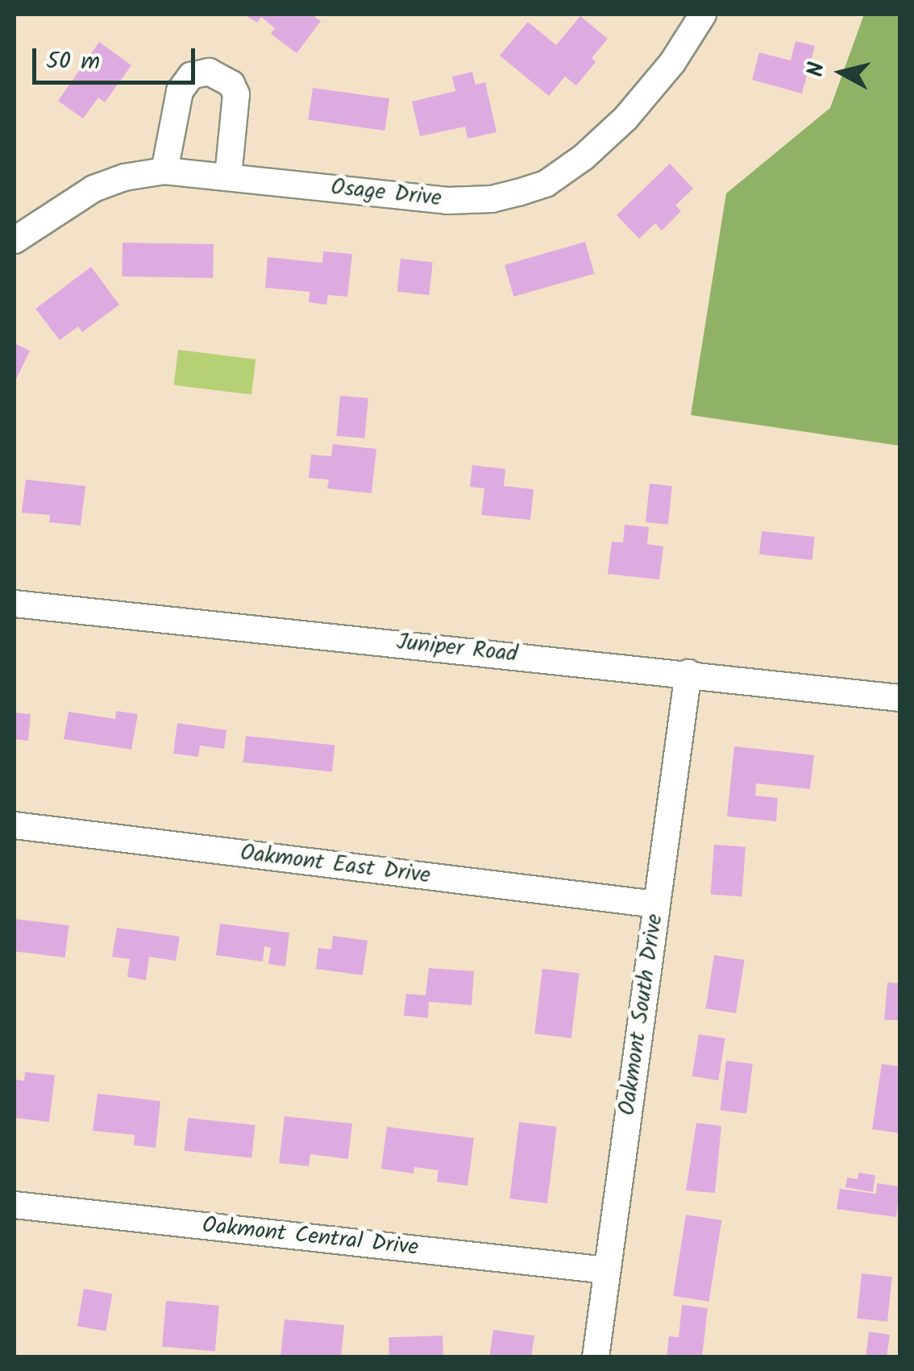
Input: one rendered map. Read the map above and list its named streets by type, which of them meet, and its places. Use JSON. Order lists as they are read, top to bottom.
{
  "streets": {
    "street": [
      "Osage Drive",
      "Juniper Road",
      "Oakmont East Drive",
      "Oakmont South Drive",
      "Oakmont Central Drive"
    ]
  },
  "crossings": [
    ["Juniper Road", "Oakmont South Drive"],
    ["Oakmont East Drive", "Oakmont South Drive"],
    ["Oakmont South Drive", "Oakmont Central Drive"]
  ],
  "scale_bar": "50 m",
  "north": "left"
}
